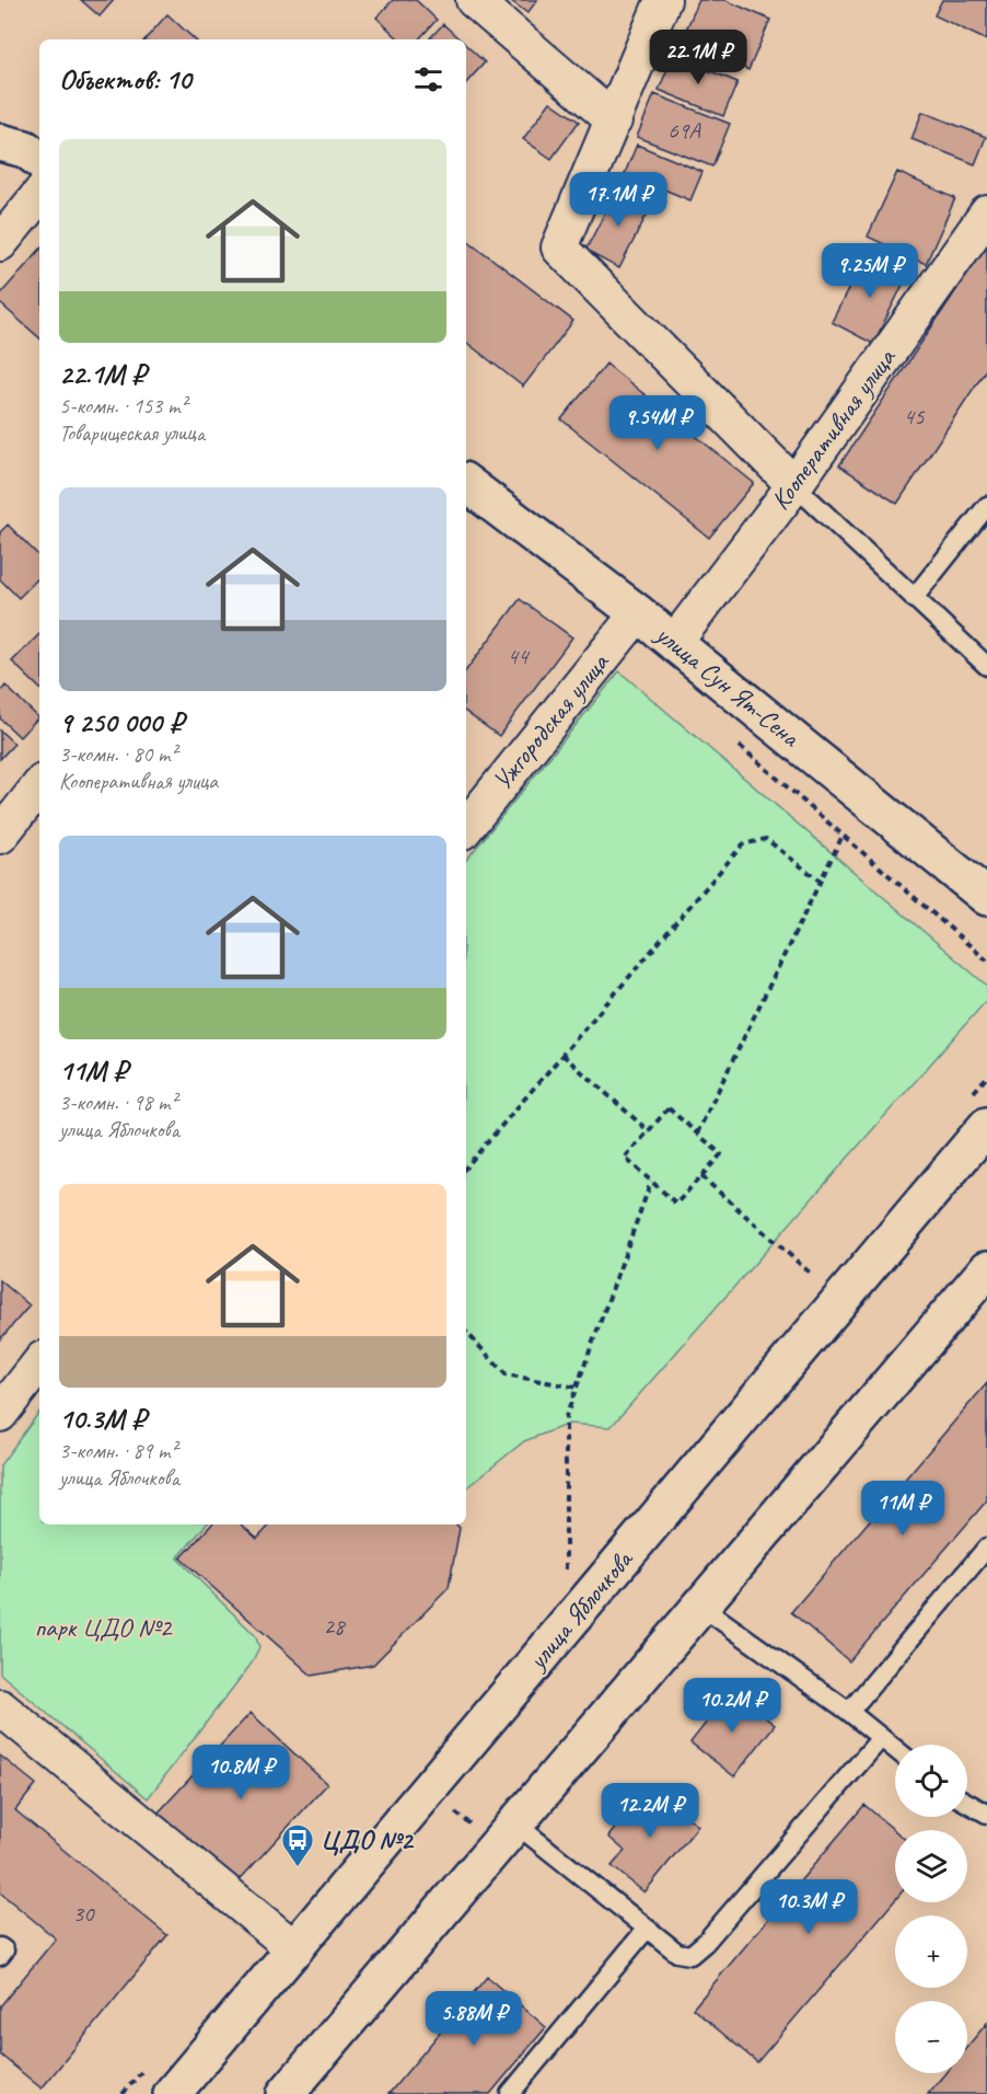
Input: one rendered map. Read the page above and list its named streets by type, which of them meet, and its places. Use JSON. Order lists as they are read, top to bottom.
{
  "streets": {
    "main road": ["улица Сун Ят-Сена", "улица Яблочкова"],
    "street": ["Кооперативная улица", "Ужгородская улица"]
  },
  "crossings": [
    ["Кооперативная улица", "улица Сун Ят-Сена"],
    ["улица Сун Ят-Сена", "Ужгородская улица"]
  ],
  "parks": ["парк ЦДО №2"],
  "places": {
    "bus stop": ["ЦДО №2"]
  },
  "house_numbers": [
    "69А",
    "45",
    "44",
    "28",
    "30"
  ],
  "page": {
    "price": [
      "22.1M ₽",
      "17.1M ₽",
      "9.25M ₽",
      "9.54M ₽",
      "11M ₽",
      "10.2M ₽",
      "10.8M ₽",
      "12.2M ₽",
      "10.3M ₽",
      "5.88M ₽"
    ],
    "heading": "Объектов: 10",
    "list": [
      {
        "name": "22.1M ₽",
        "note": "5-комн. · 153 m² · Товарищеская улица"
      },
      {
        "name": "9 250 000 ₽",
        "note": "3-комн. · 80 m² · Кооперативная улица"
      },
      {
        "name": "11M ₽",
        "note": "3-комн. · 98 m² · улица Яблочкова"
      },
      {
        "name": "10.3M ₽",
        "note": "3-комн. · 89 m² · улица Яблочкова"
      }
    ],
    "map_buttons": ["+", "−"]
  }
}
